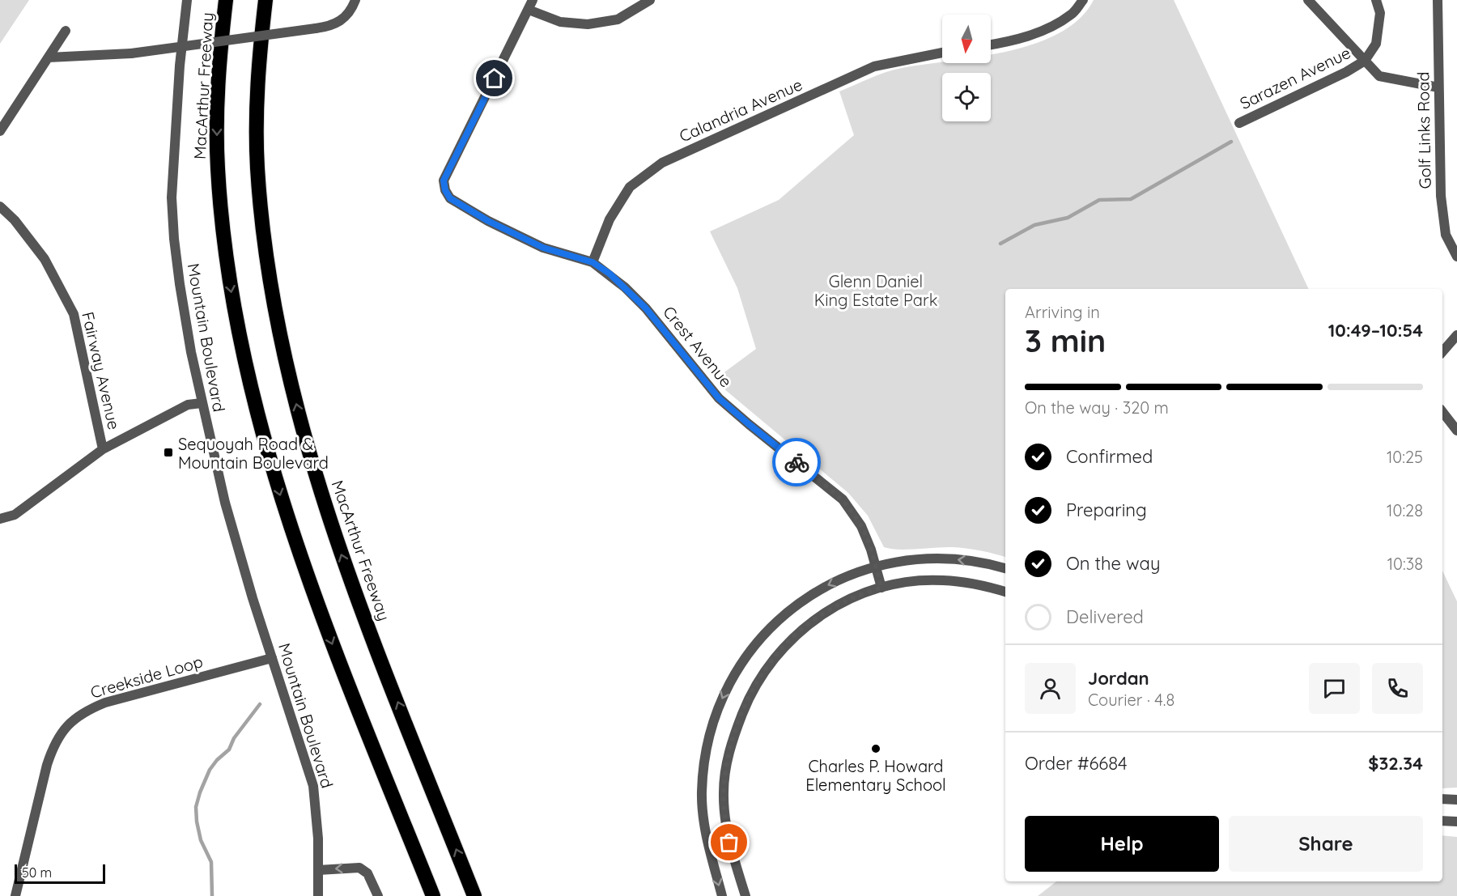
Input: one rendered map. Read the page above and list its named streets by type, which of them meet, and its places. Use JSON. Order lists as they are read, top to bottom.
{
  "streets": {
    "highway": ["MacArthur Freeway"],
    "street": [
      "Sarazen Avenue",
      "Calandria Avenue",
      "Golf Links Road",
      "Mountain Boulevard",
      "Crest Avenue",
      "Fairway Avenue",
      "Creekside Loop"
    ]
  },
  "crossings": [
    ["Calandria Avenue", "Crest Avenue"],
    ["Mountain Boulevard", "Creekside Loop"]
  ],
  "parks": ["Glenn Daniel King Estate Park"],
  "places": {
    "transit": ["Sequoyah Road & Mountain Boulevard"],
    "other": ["Charles P. Howard Elementary School"]
  },
  "scale_bar": "50 m",
  "north": "bottom",
  "page": {
    "heading": ["3 min", "Arriving in", "10:49–10:54"],
    "panel": [
      "Jordan",
      "Courier · 4.8",
      "Order #6684",
      "$32.34"
    ],
    "bar": "On the way · 320 m",
    "list": [
      ["Confirmed", "10:25"],
      ["Preparing", "10:28"],
      ["On the way", "10:38"],
      "Delivered"
    ],
    "buttons": ["Help", "Share"],
    "scale": "50 m"
  }
}
